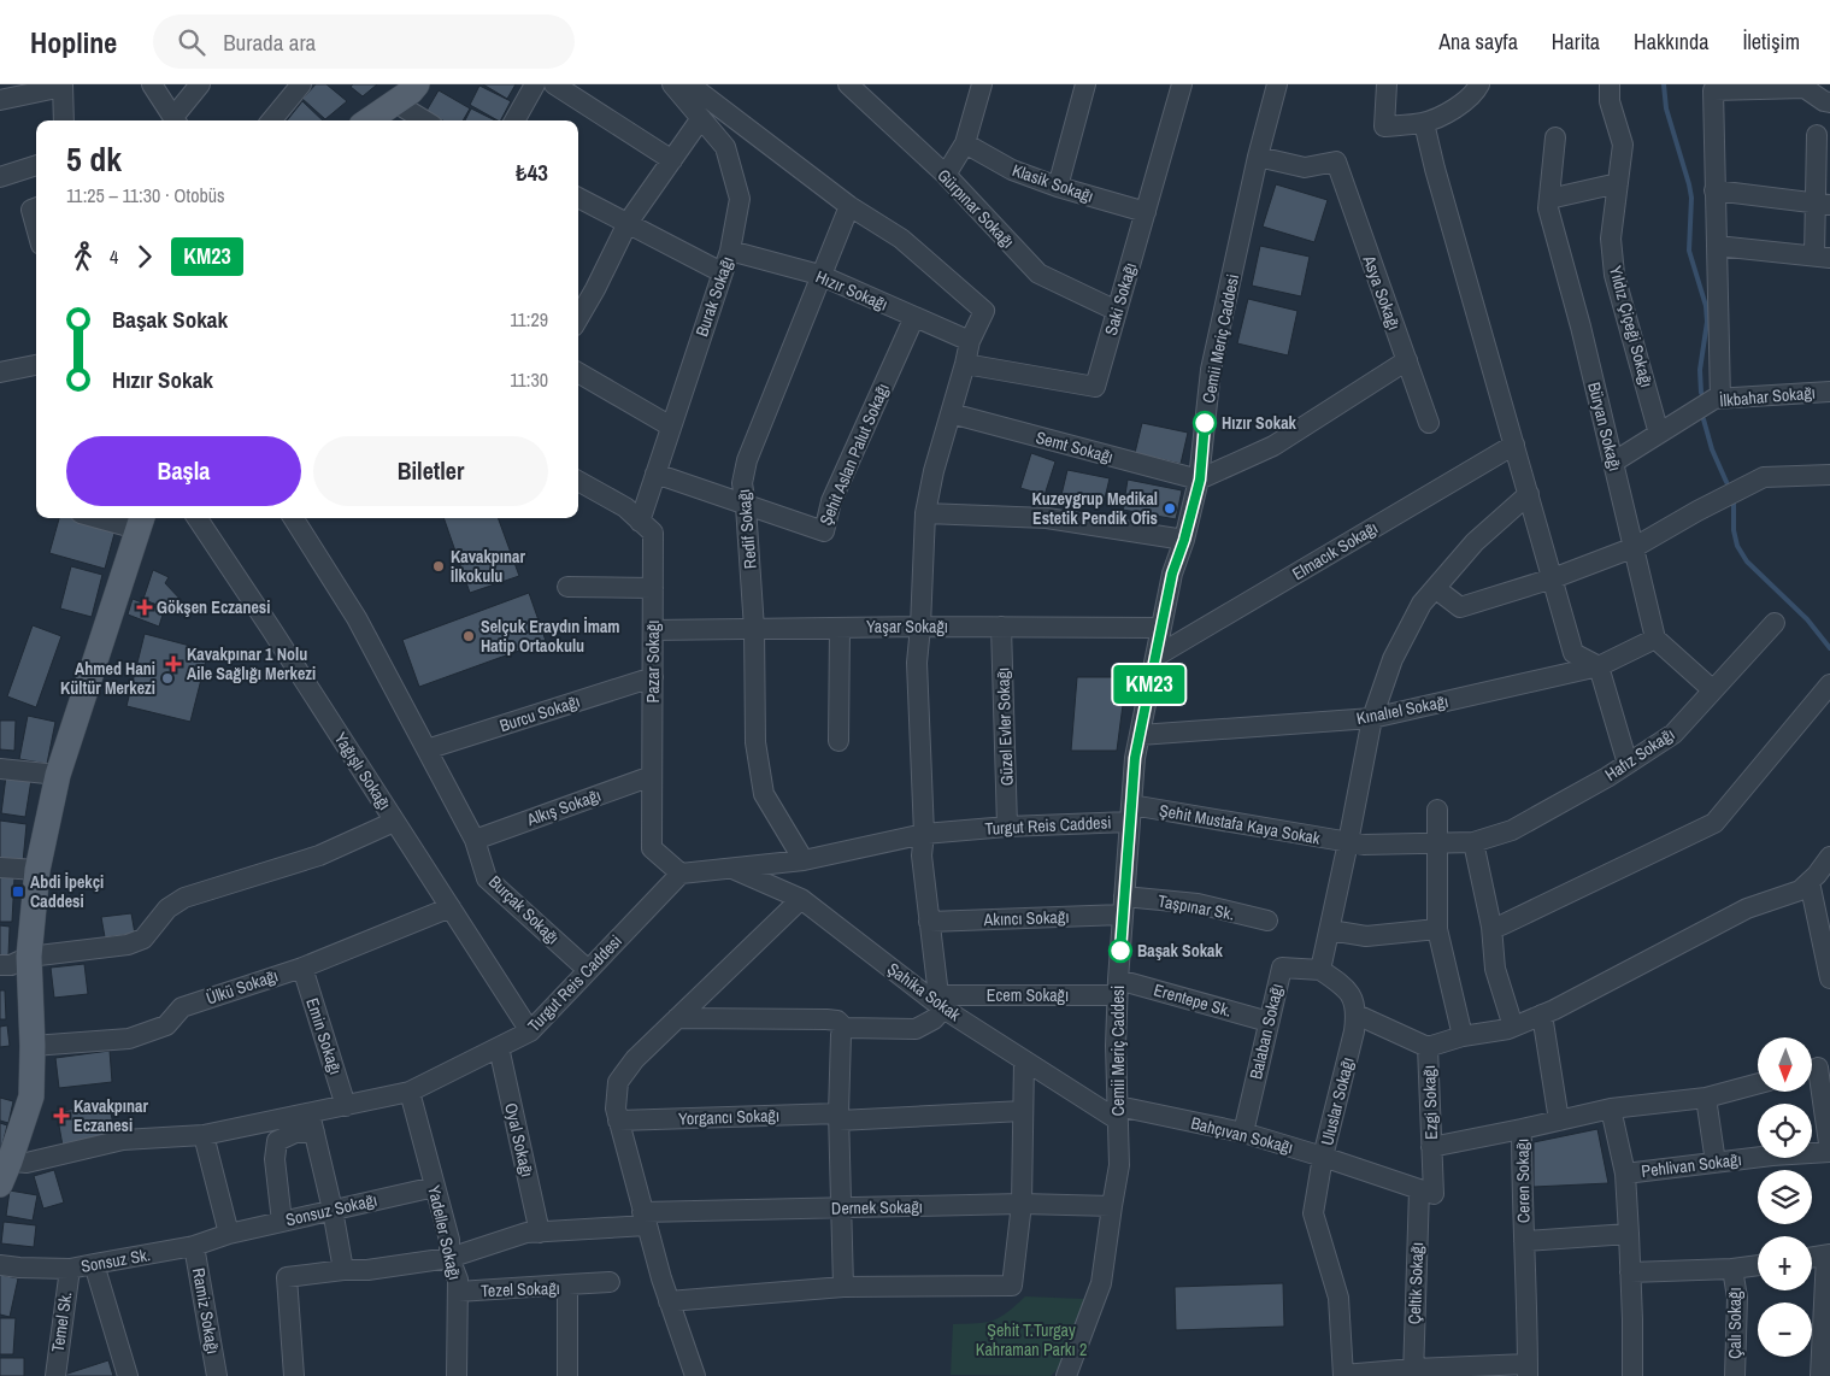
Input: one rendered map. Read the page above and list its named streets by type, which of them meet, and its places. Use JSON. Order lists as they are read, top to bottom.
{
  "streets": {
    "street": [
      "Klasik Sokağı",
      "Gürpınar Sokağı",
      "Hızır Sokağı",
      "Asya Sokağı",
      "Burak Sokağı",
      "Saki Sokağı",
      "Yıldız Çiçeği Sokağı",
      "Cemii Meriç Caddesi",
      "İlkbahar Sokağı",
      "Büryan Sokağı",
      "Semt Sokağı",
      "Şehit Aslan Palut Sokağı",
      "Redif Sokağı",
      "Elmacık Sokağı",
      "Yaşar Sokağı",
      "Pazar Sokağı",
      "Kınalıel Sokağı",
      "Burcu Sokağı",
      "Güzel Evler Sokağı",
      "Hafız Sokağı",
      "Yağışlı Sokağı",
      "Alkış Sokağı",
      "Şehit Mustafa Kaya Sokak",
      "Turgut Reis Caddesi",
      "Taşpınar Sk.",
      "Burçak Sokağı",
      "Akıncı Sokağı",
      "Ülkü Sokağı",
      "Şahika Sokak",
      "Ecem Sokağı",
      "Erentepe Sk.",
      "Balaban Sokağı",
      "Emin Sokağı",
      "Uluslar Sokağı",
      "Ezgi Sokağı",
      "Yorgancı Sokağı",
      "Bahçıvan Sokağı",
      "Oyal Sokağı",
      "Pehlivan Sokağı",
      "Ceren Sokağı",
      "Dernek Sokağı",
      "Sonsuz Sokağı",
      "Yadeller Sokağı",
      "Sonsuz Sk.",
      "Çeltik Sokağı",
      "Tezel Sokağı",
      "Ramiz Sokağı",
      "Temel Sk.",
      "Çalı Sokağı"
    ]
  },
  "crossings": [
    ["Klasik Sokağı", "Saki Sokağı"],
    ["Gürpınar Sokağı", "Saki Sokağı"],
    ["Hızır Sokağı", "Burak Sokağı"],
    ["Hızır Sokağı", "Şehit Aslan Palut Sokağı"],
    ["Hızır Sokağı", "Redif Sokağı"],
    ["Asya Sokağı", "Cemii Meriç Caddesi"],
    ["Burak Sokağı", "Şehit Aslan Palut Sokağı"],
    ["Burak Sokağı", "Pazar Sokağı"],
    ["Yıldız Çiçeği Sokağı", "İlkbahar Sokağı"],
    ["Cemii Meriç Caddesi", "Semt Sokağı"],
    ["Cemii Meriç Caddesi", "Elmacık Sokağı"],
    ["Cemii Meriç Caddesi", "Yaşar Sokağı"],
    ["Cemii Meriç Caddesi", "Kınalıel Sokağı"],
    ["Cemii Meriç Caddesi", "Şehit Mustafa Kaya Sokak"],
    ["Cemii Meriç Caddesi", "Turgut Reis Caddesi"],
    ["Cemii Meriç Caddesi", "Taşpınar Sk."],
    ["Cemii Meriç Caddesi", "Akıncı Sokağı"],
    ["Cemii Meriç Caddesi", "Şahika Sokak"],
    ["Cemii Meriç Caddesi", "Ecem Sokağı"],
    ["Cemii Meriç Caddesi", "Erentepe Sk."],
    ["Cemii Meriç Caddesi", "Bahçıvan Sokağı"],
    ["Cemii Meriç Caddesi", "Dernek Sokağı"],
    ["İlkbahar Sokağı", "Büryan Sokağı"],
    ["Büryan Sokağı", "Kınalıel Sokağı"],
    ["Şehit Aslan Palut Sokağı", "Redif Sokağı"],
    ["Redif Sokağı", "Yaşar Sokağı"],
    ["Redif Sokağı", "Turgut Reis Caddesi"],
    ["Yaşar Sokağı", "Pazar Sokağı"],
    ["Yaşar Sokağı", "Güzel Evler Sokağı"],
    ["Pazar Sokağı", "Burcu Sokağı"],
    ["Pazar Sokağı", "Alkış Sokağı"],
    ["Pazar Sokağı", "Turgut Reis Caddesi"],
    ["Burcu Sokağı", "Burçak Sokağı"],
    ["Güzel Evler Sokağı", "Turgut Reis Caddesi"],
    ["Hafız Sokağı", "Şehit Mustafa Kaya Sokak"],
    ["Yağışlı Sokağı", "Turgut Reis Caddesi"],
    ["Yağışlı Sokağı", "Ülkü Sokağı"],
    ["Alkış Sokağı", "Burçak Sokağı"],
    ["Şehit Mustafa Kaya Sokak", "Turgut Reis Caddesi"],
    ["Turgut Reis Caddesi", "Burçak Sokağı"],
    ["Turgut Reis Caddesi", "Şahika Sokak"],
    ["Turgut Reis Caddesi", "Emin Sokağı"],
    ["Turgut Reis Caddesi", "Oyal Sokağı"],
    ["Turgut Reis Caddesi", "Yadeller Sokağı"],
    ["Taşpınar Sk.", "Akıncı Sokağı"],
    ["Ülkü Sokağı", "Emin Sokağı"],
    ["Şahika Sokak", "Ecem Sokağı"],
    ["Şahika Sokak", "Bahçıvan Sokağı"],
    ["Ecem Sokağı", "Erentepe Sk."],
    ["Erentepe Sk.", "Balaban Sokağı"],
    ["Balaban Sokağı", "Bahçıvan Sokağı"],
    ["Uluslar Sokağı", "Bahçıvan Sokağı"],
    ["Ezgi Sokağı", "Bahçıvan Sokağı"],
    ["Ezgi Sokağı", "Çeltik Sokağı"],
    ["Bahçıvan Sokağı", "Çeltik Sokağı"],
    ["Oyal Sokağı", "Dernek Sokağı"],
    ["Dernek Sokağı", "Yadeller Sokağı"],
    ["Sonsuz Sokağı", "Yadeller Sokağı"],
    ["Sonsuz Sokağı", "Sonsuz Sk."],
    ["Yadeller Sokağı", "Tezel Sokağı"],
    ["Sonsuz Sk.", "Ramiz Sokağı"],
    ["Sonsuz Sk.", "Temel Sk."]
  ],
  "parks": ["Şehit T.Turgay Kahraman Parkı 2"],
  "places": {
    "other": [
      "Hızır Sokak",
      "Kuzeygrup Medikal Estetik Pendik Ofis",
      "Kavakpınar İlkokulu",
      "Selçuk Eraydın İmam Hatip Ortaokulu",
      "Ahmed Hani Kültür Merkezi",
      "Başak Sokak"
    ],
    "health": ["Gökşen Eczanesi", "Kavakpınar 1 Nolu Aile Sağlığı Merkezi", "Kavakpınar Eczanesi"],
    "transit": ["Abdi İpekçi Caddesi"]
  },
  "lines": ["bus line KM23"],
  "north": "bottom",
  "page": {
    "header": "Hopline",
    "search": "Burada ara",
    "nav": [
      "Ana sayfa",
      "Harita",
      "Hakkında",
      "İletişim"
    ],
    "on_map": "KM23",
    "heading": ["5 dk", "11:25 – 11:30 · Otobüs", "₺43"],
    "legs": ["4", "KM23"],
    "list": [
      {
        "name": "Başak Sokak",
        "value": "11:29"
      },
      {
        "name": "Hızır Sokak",
        "value": "11:30"
      }
    ],
    "buttons": ["Başla", "Biletler"],
    "map_buttons": ["+", "−"]
  }
}
